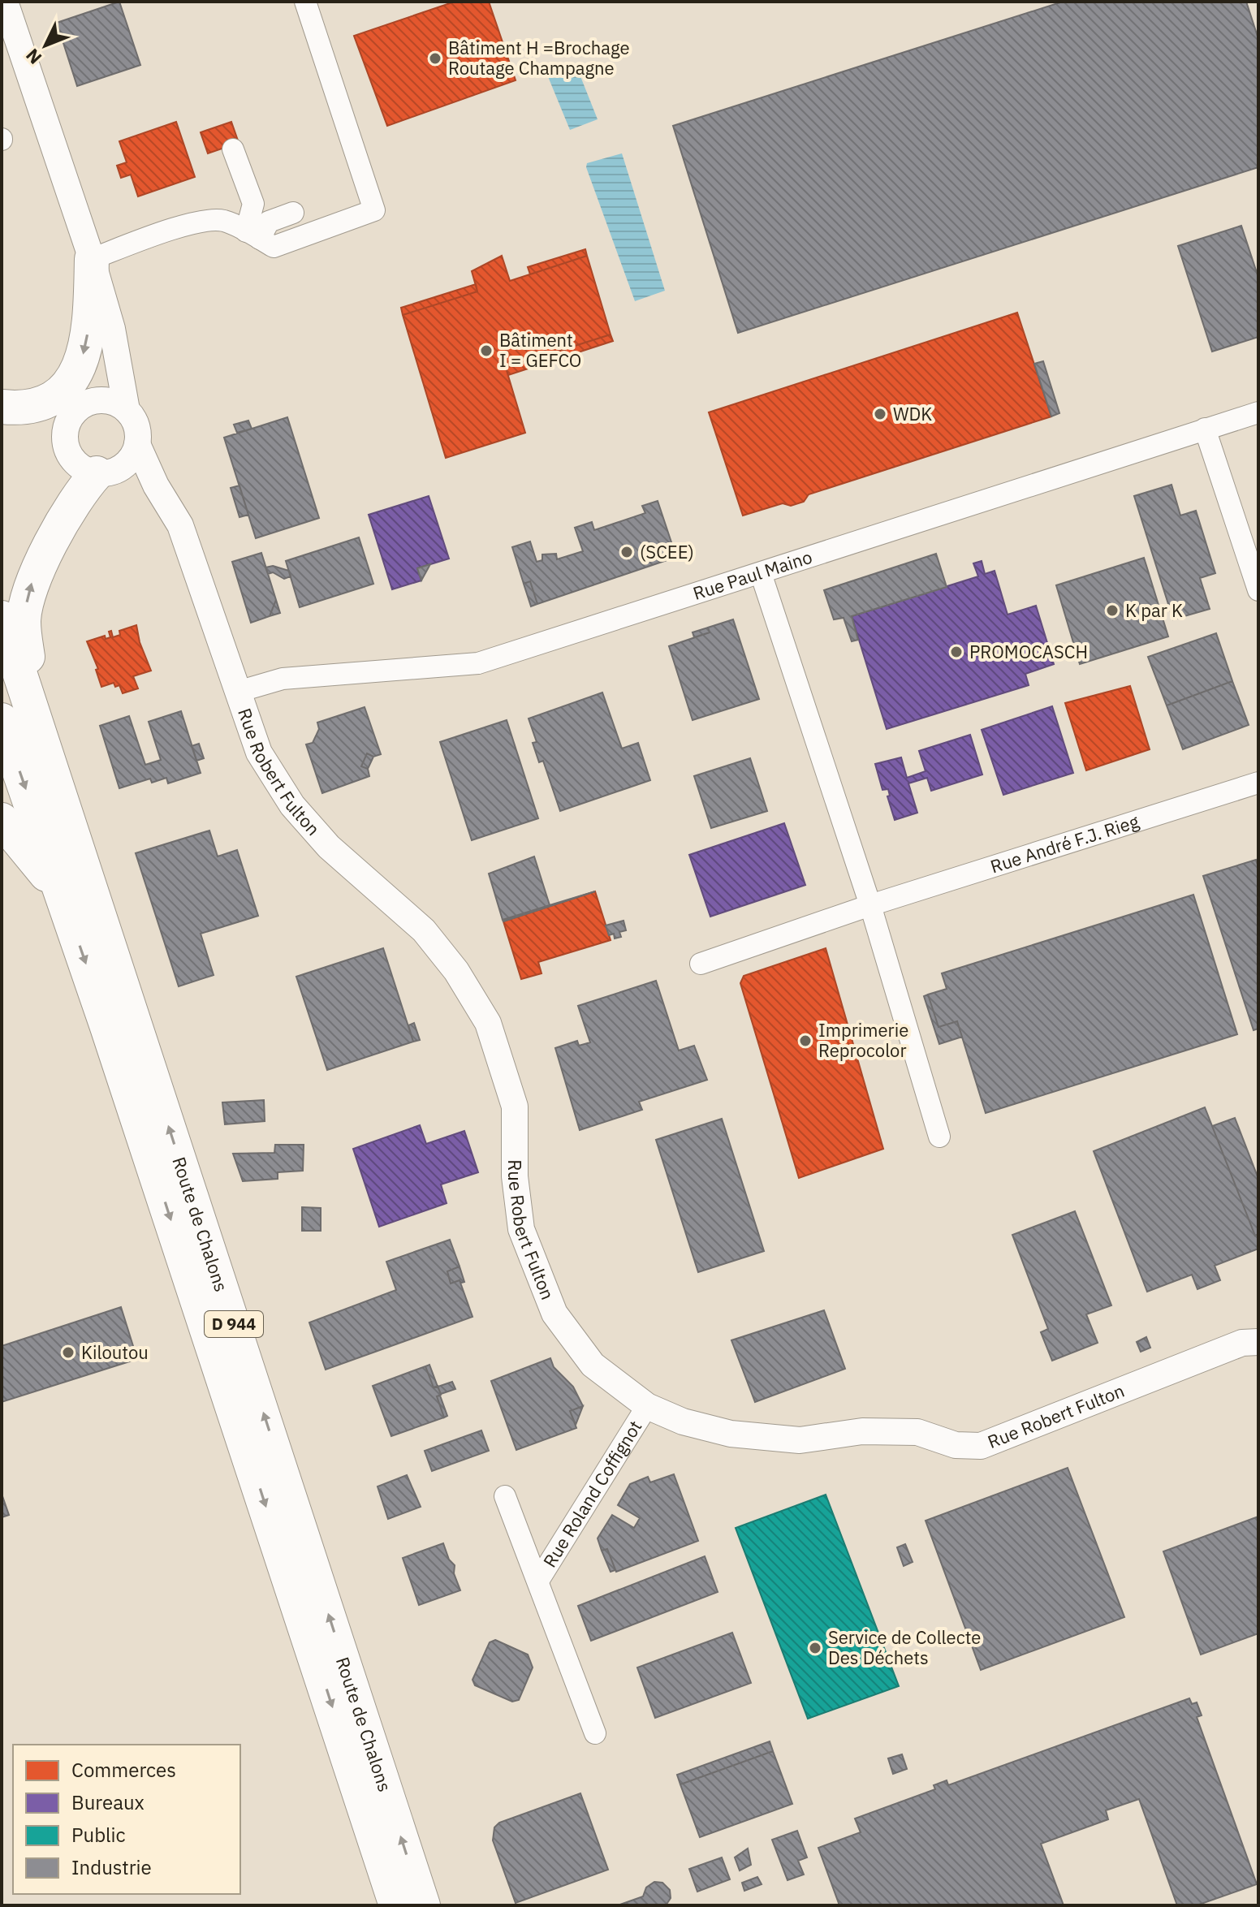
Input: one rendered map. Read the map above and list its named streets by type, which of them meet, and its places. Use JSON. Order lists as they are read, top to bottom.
{
  "streets": {
    "main road": ["Route de Chalons", "D 944"],
    "street": [
      "Rue Paul Maino",
      "Rue Robert Fulton",
      "Rue André F.J. Rieg",
      "Rue Roland Coffignot"
    ]
  },
  "crossings": [
    ["Rue Paul Maino", "Rue Robert Fulton"],
    ["Rue Robert Fulton", "Rue Roland Coffignot"]
  ],
  "places": [
    "Bâtiment H =Brochage Routage Champagne",
    "Bâtiment I = GEFCO",
    "WDK",
    "(SCEE)",
    "K par K",
    "PROMOCASCH",
    "Imprimerie Reprocolor",
    "Kiloutou",
    "Service de Collecte Des Déchets"
  ],
  "legend": [
    "Commerces",
    "Bureaux",
    "Public",
    "Industrie"
  ],
  "north": "bottom left"
}
